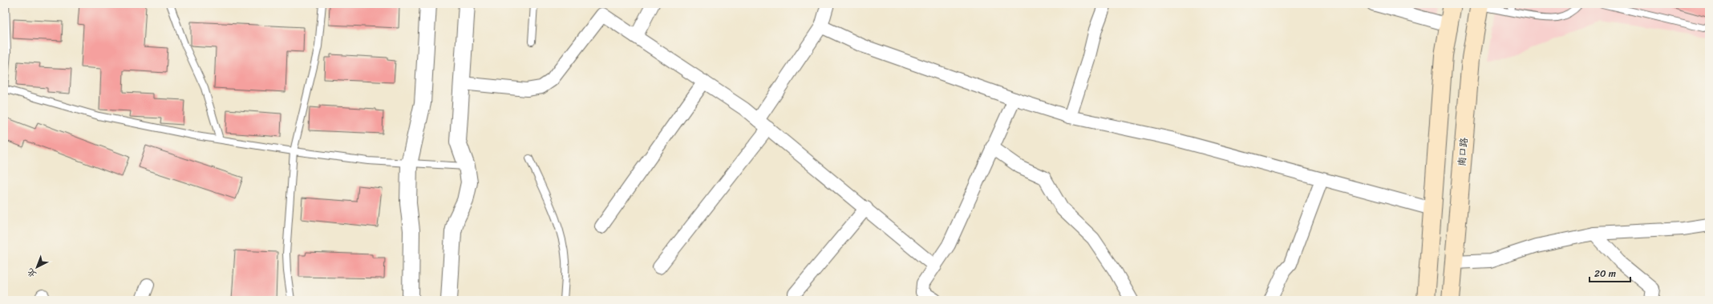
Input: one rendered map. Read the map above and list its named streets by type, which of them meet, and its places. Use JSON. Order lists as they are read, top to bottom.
{
  "streets": {
    "main road": ["南口路"]
  },
  "scale_bar": "20 m",
  "north": "bottom left"
}
